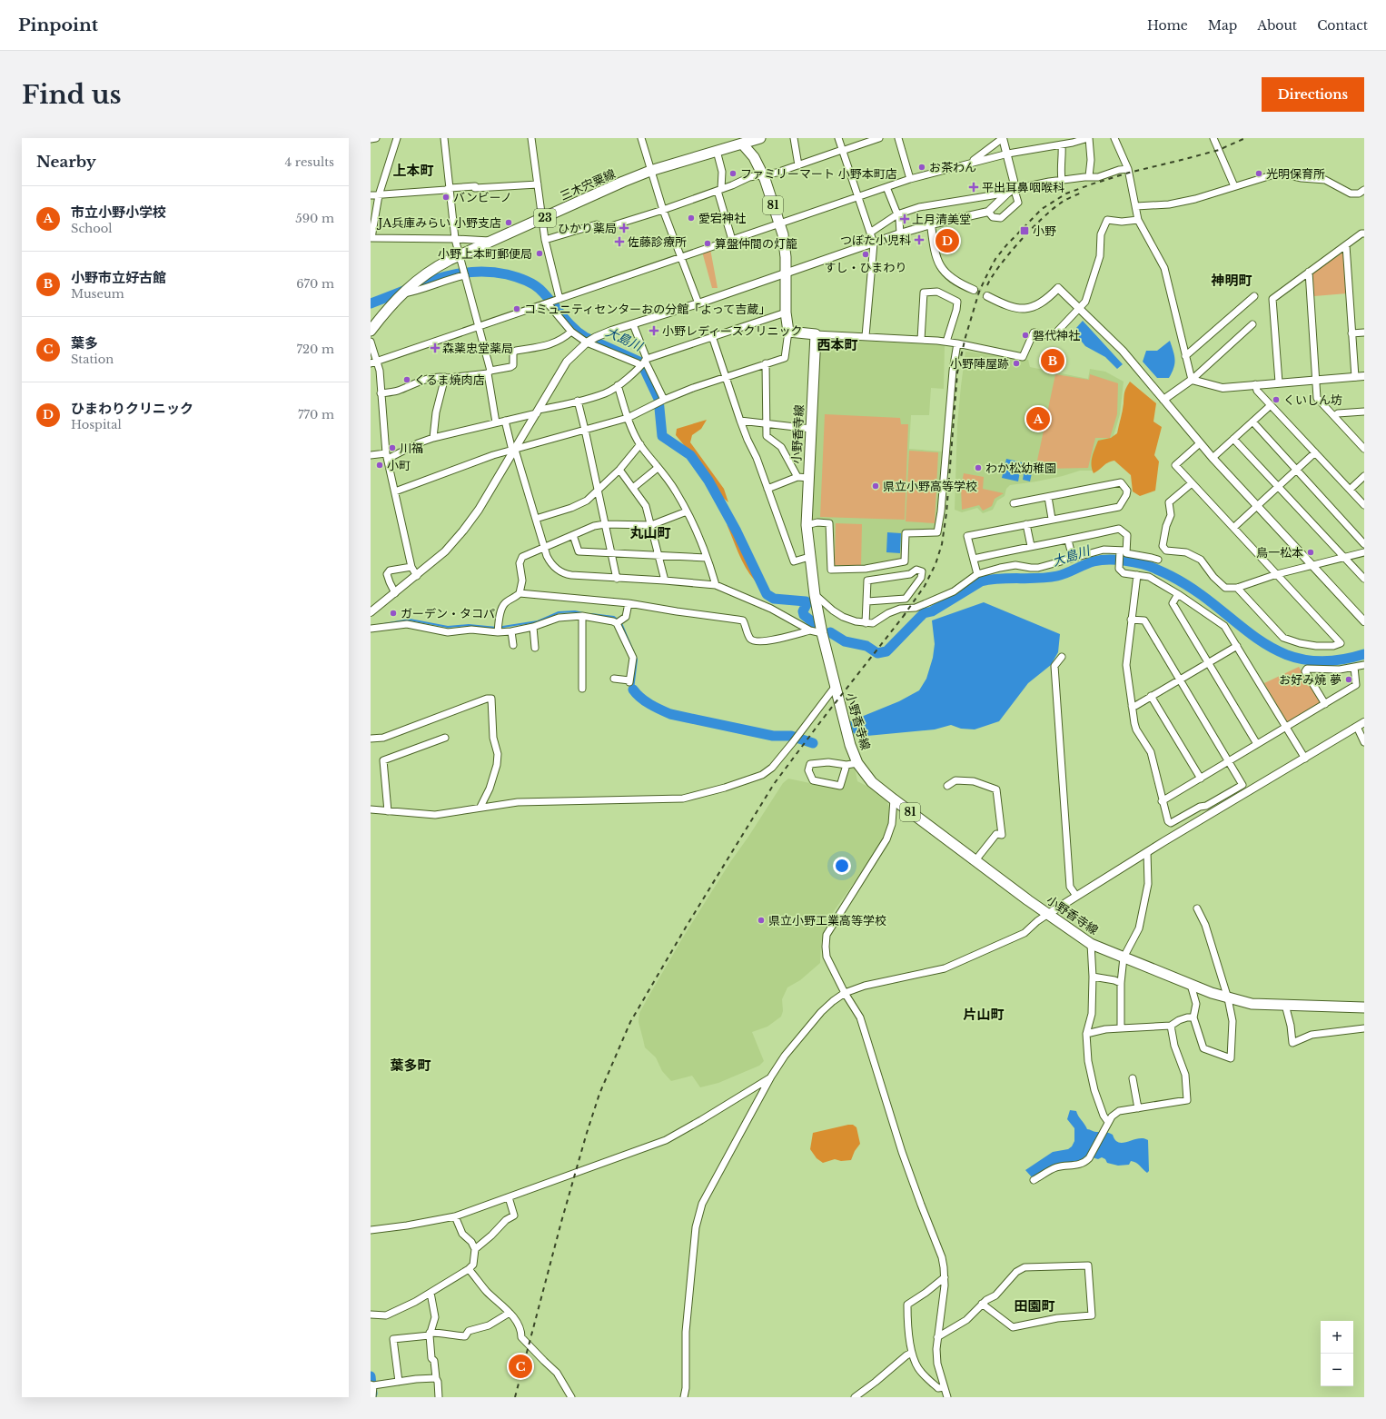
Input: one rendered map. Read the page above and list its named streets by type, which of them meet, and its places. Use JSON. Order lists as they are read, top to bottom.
{
  "streets": {
    "main road": [
      "三木宍粟線",
      "81",
      "23",
      "小野香寺線"
    ]
  },
  "crossings": [
    ["三木宍粟線", "81"]
  ],
  "districts": [
    "上本町",
    "神明町",
    "西本町",
    "丸山町",
    "片山町",
    "葉多町",
    "田園町"
  ],
  "water": ["大島川"],
  "places": {
    "other": [
      "お茶わん",
      "ファミリーマート 小野本町店",
      "光明保育所",
      "バンビーノ",
      "愛宕神社",
      "JA兵庫みらい 小野支店",
      "算盤仲間の灯籠",
      "小野上本町郵便局",
      "すし・ひまわり",
      "コミュニティセンターおの分館「よって吉蔵」",
      "磐代神社",
      "小野陣屋跡",
      "くるま焼肉店",
      "くいしん坊",
      "川福",
      "小町",
      "わか松幼稚園",
      "県立小野高等学校",
      "鳥一松本",
      "ガーデン・タコパ",
      "お好み焼 夢",
      "県立小野工業高等学校"
    ],
    "health": [
      "平出耳鼻咽喉科",
      "上月清美堂",
      "ひかり薬局",
      "つぼた小児科",
      "佐藤診療所",
      "小野レディースクリニック",
      "森薬忠堂薬局"
    ],
    "transit": ["小野"]
  },
  "page": {
    "header": "Pinpoint",
    "nav": [
      "Home",
      "Map",
      "About",
      "Contact"
    ],
    "buttons": "Directions",
    "title": "Find us",
    "heading": ["Nearby", "4 results"],
    "list": [
      {
        "mark": "A",
        "name": "市立小野小学校",
        "note": "School",
        "value": "590 m"
      },
      {
        "mark": "B",
        "name": "小野市立好古館",
        "note": "Museum",
        "value": "670 m"
      },
      {
        "mark": "C",
        "name": "葉多",
        "note": "Station",
        "value": "720 m"
      },
      {
        "mark": "D",
        "name": "ひまわりクリニック",
        "note": "Hospital",
        "value": "770 m"
      }
    ],
    "pins": [
      "D",
      "B",
      "A",
      "C"
    ],
    "map_buttons": ["+", "−"]
  }
}
